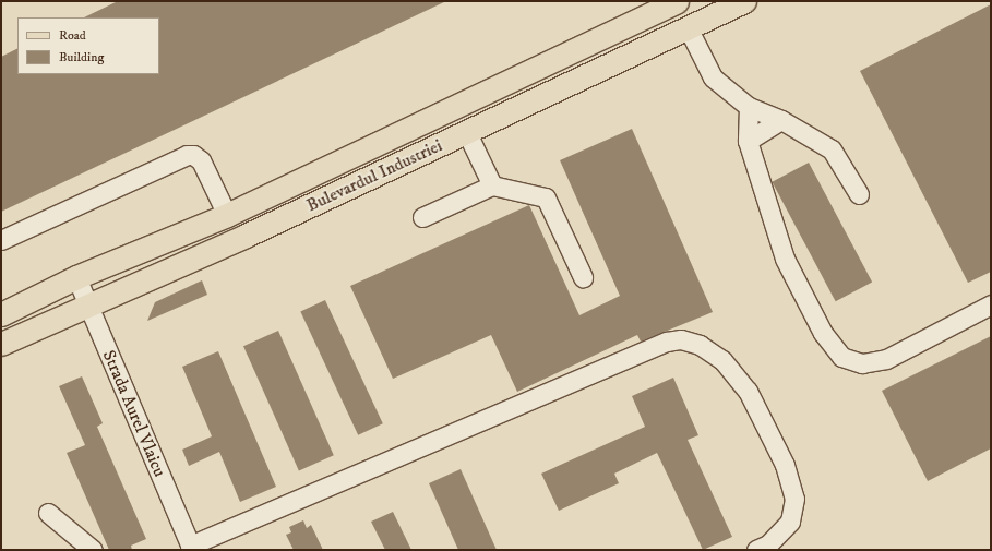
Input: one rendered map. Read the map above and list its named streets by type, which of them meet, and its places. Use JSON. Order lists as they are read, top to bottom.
{
  "streets": {
    "main road": ["Bulevardul Industriei"],
    "street": ["Strada Aurel Vlaicu"]
  },
  "crossings": [
    ["Bulevardul Industriei", "Strada Aurel Vlaicu"]
  ],
  "legend": ["Road", "Building"]
}
